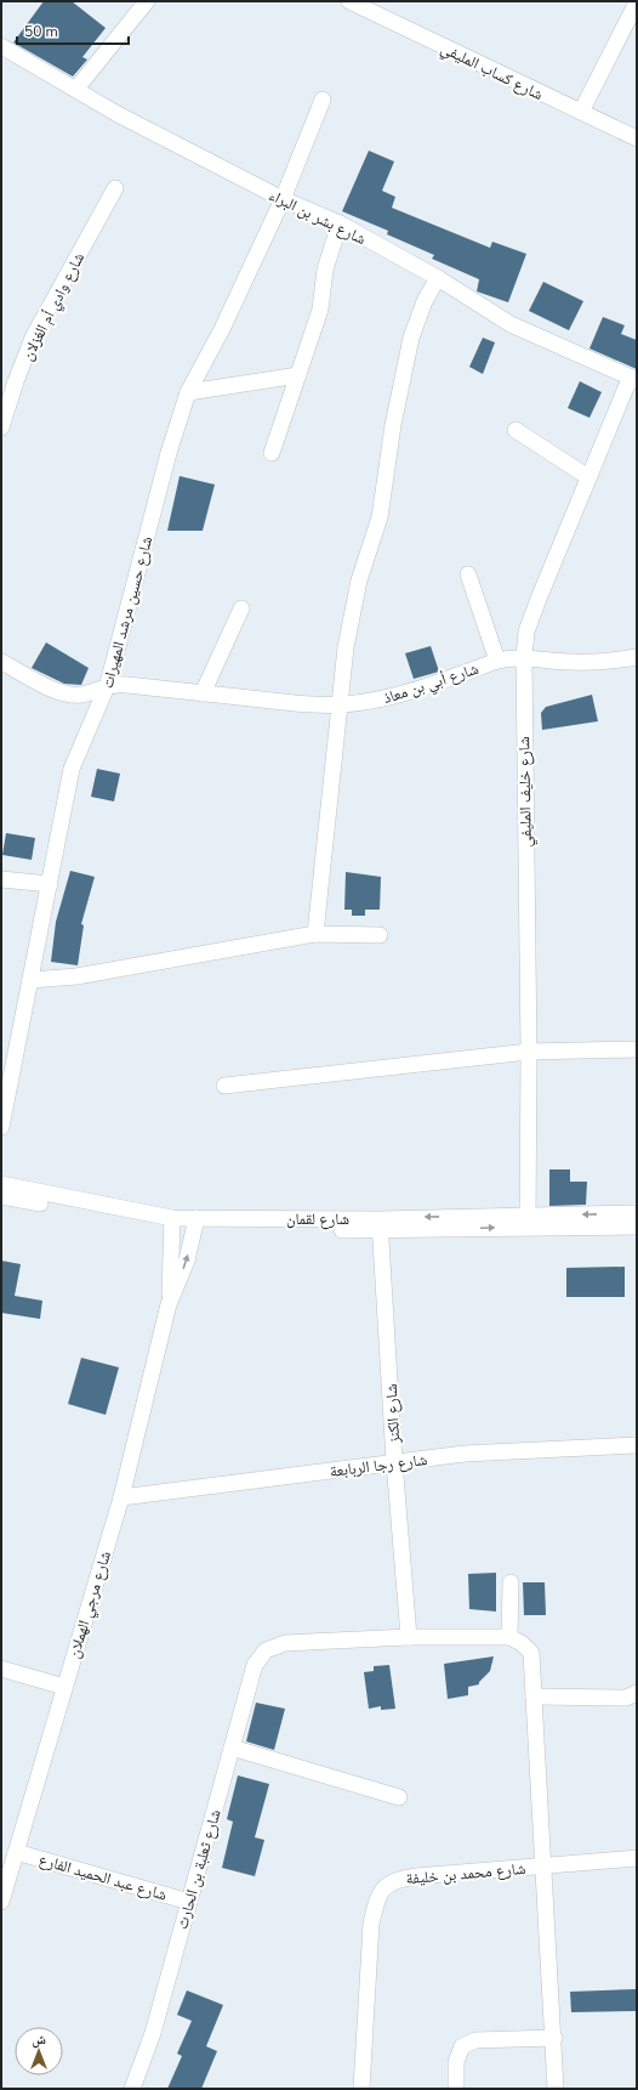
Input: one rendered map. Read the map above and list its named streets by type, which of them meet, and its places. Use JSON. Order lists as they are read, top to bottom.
{
  "streets": {
    "street": [
      "شارع كساب المليفي",
      "شارع بشر بن البراء",
      "شارع وادي أم الغزلان",
      "شارع حسين مرشد المهيرات",
      "شارع أبي بن معاذ",
      "شارع خليف المليفي",
      "شارع لقمان",
      "شارع الكنز",
      "شارع رجا الربابعة",
      "شارع مرجي الهملان",
      "شارع ثعلبة بن الحارث",
      "شارع محمد بن خليفة",
      "شارع عبد الحميد الفارع"
    ]
  },
  "crossings": [
    ["شارع بشر بن البراء", "شارع حسين مرشد المهيرات"],
    ["شارع بشر بن البراء", "شارع خليف المليفي"],
    ["شارع حسين مرشد المهيرات", "شارع أبي بن معاذ"],
    ["شارع أبي بن معاذ", "شارع خليف المليفي"],
    ["شارع خليف المليفي", "شارع لقمان"],
    ["شارع لقمان", "شارع الكنز"],
    ["شارع لقمان", "شارع مرجي الهملان"],
    ["شارع الكنز", "شارع رجا الربابعة"],
    ["شارع الكنز", "شارع ثعلبة بن الحارث"],
    ["شارع رجا الربابعة", "شارع مرجي الهملان"],
    ["شارع مرجي الهملان", "شارع عبد الحميد الفارع"],
    ["شارع ثعلبة بن الحارث", "شارع عبد الحميد الفارع"]
  ],
  "scale_bar": "50 m",
  "north": "top"
}
